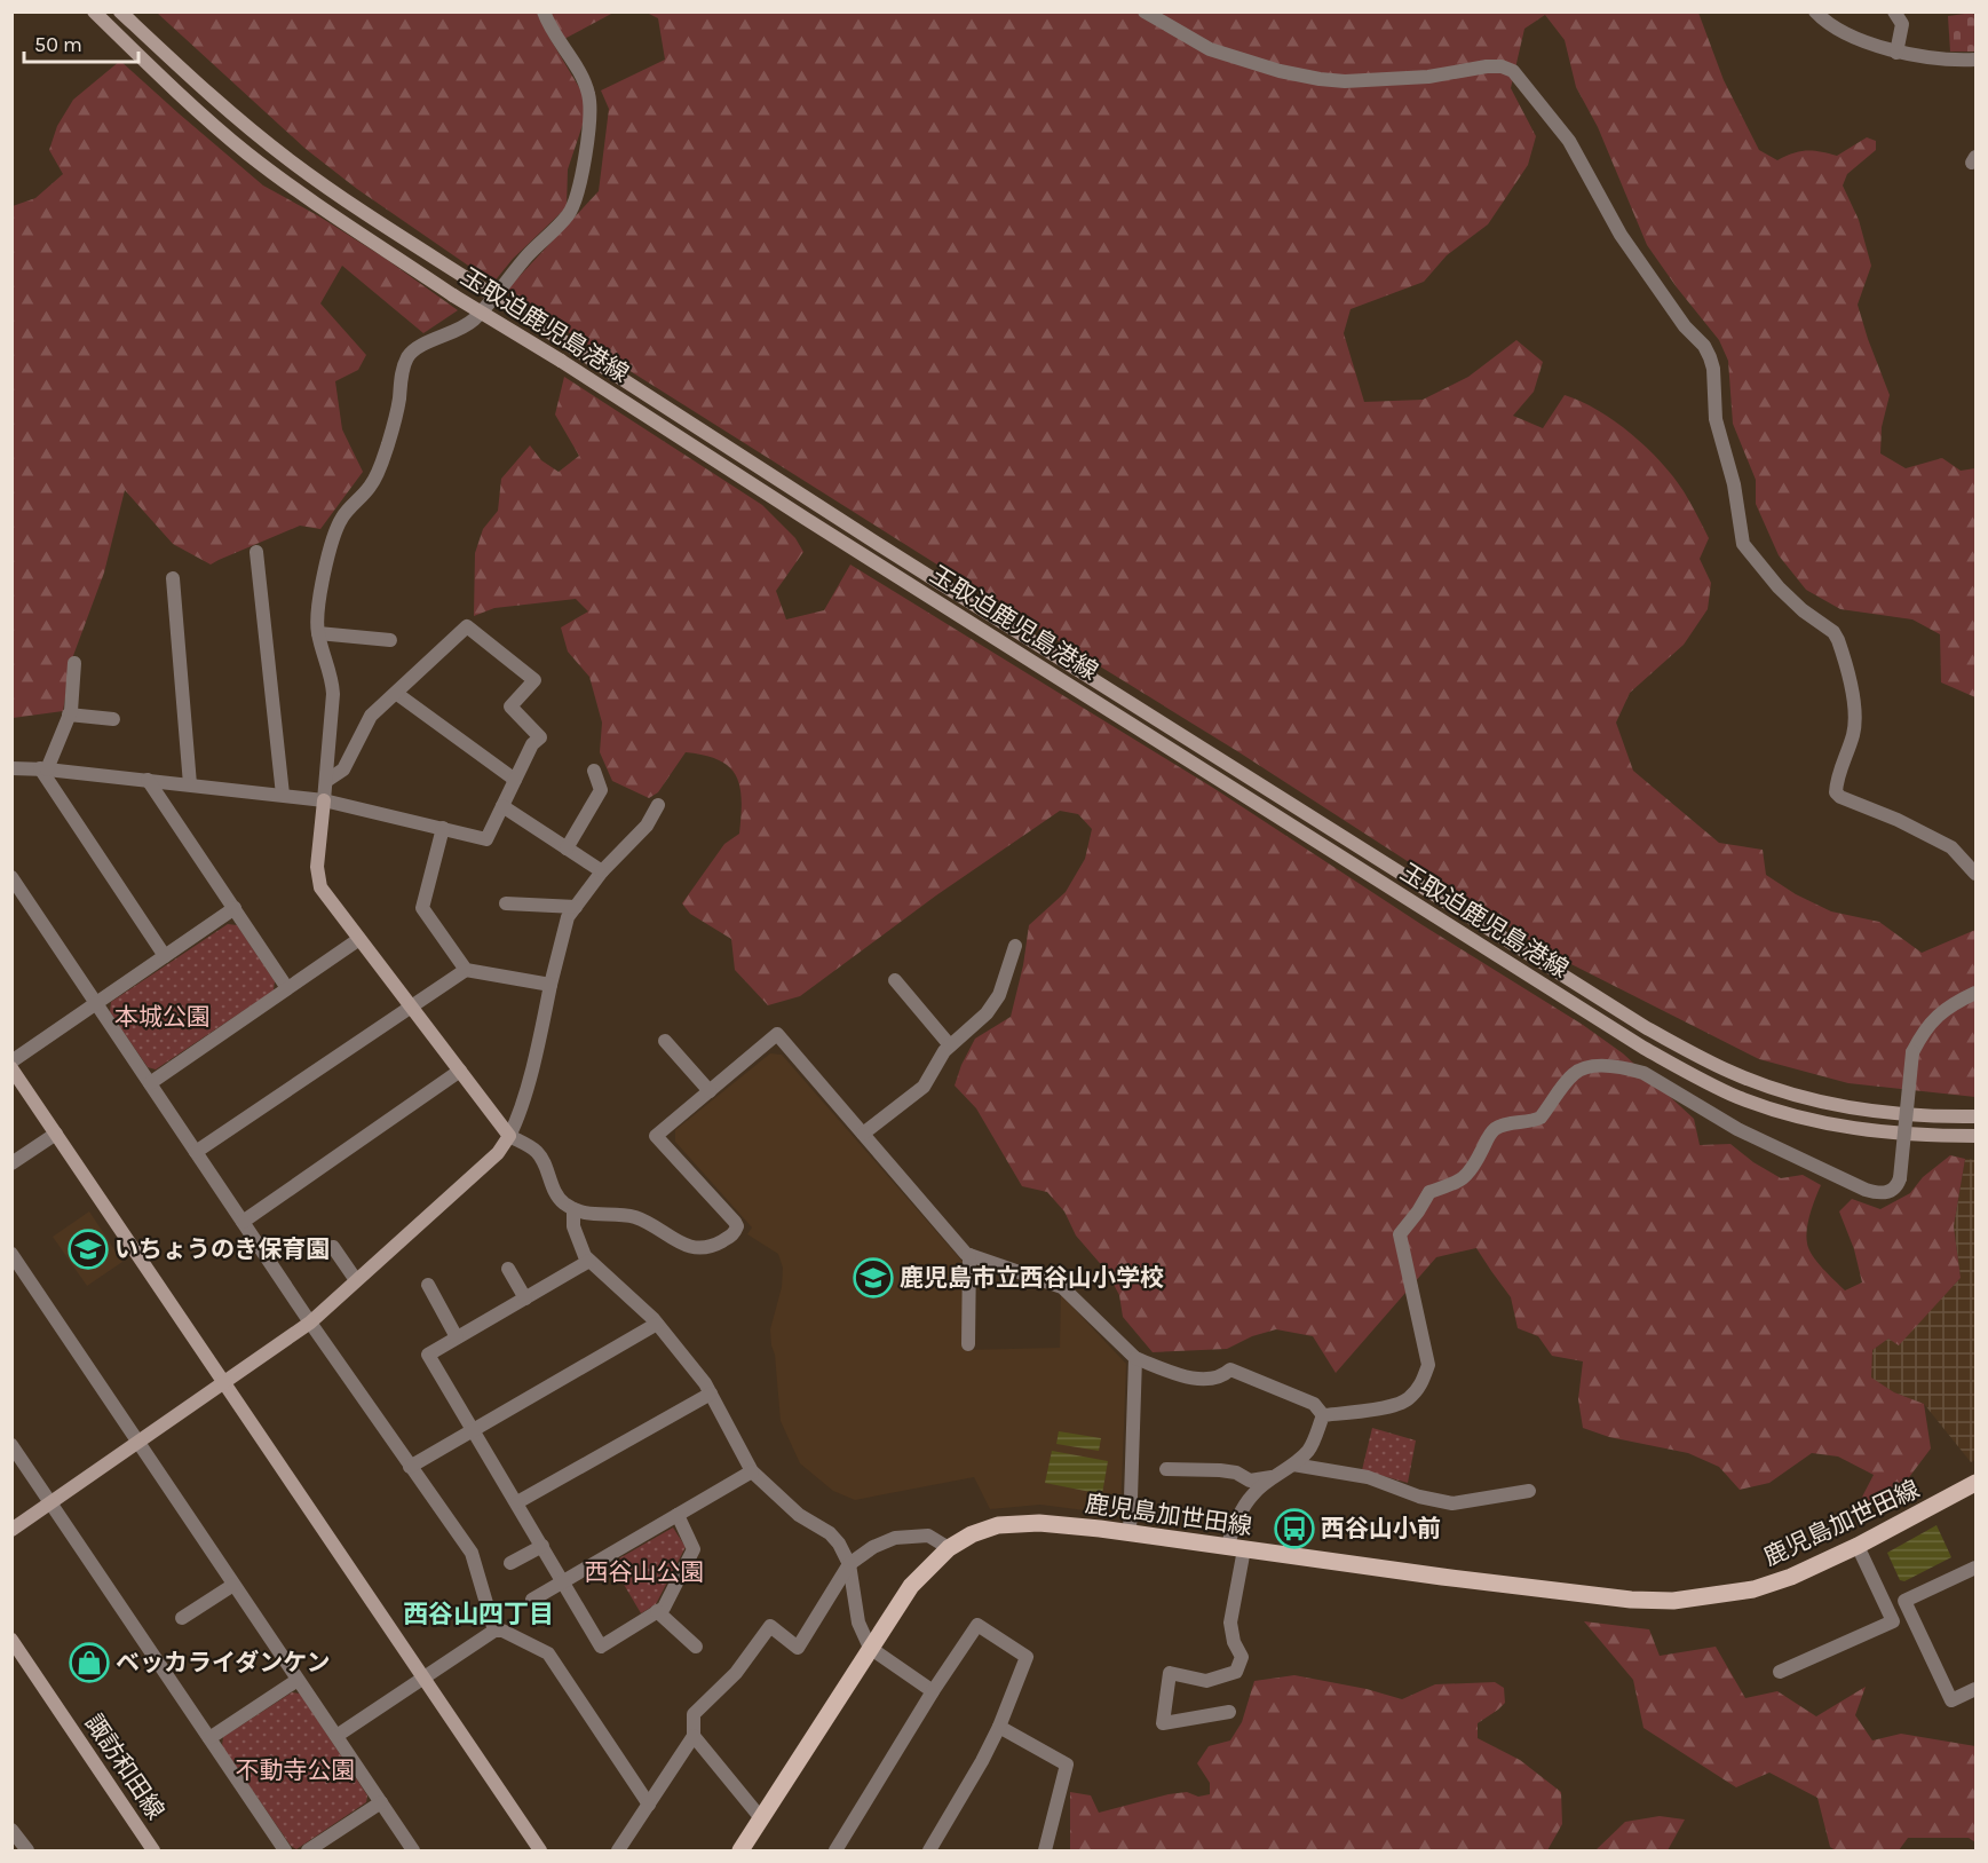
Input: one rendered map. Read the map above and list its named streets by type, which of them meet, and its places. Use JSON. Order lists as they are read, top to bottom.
{
  "streets": {
    "main road": ["玉取迫鹿児島港線", "鹿児島加世田線", "諏訪和田線"]
  },
  "districts": ["西谷山四丁目"],
  "parks": ["本城公園", "西谷山公園", "不動寺公園"],
  "places": {
    "school or university": ["いちょうのき保育園", "鹿児島市立西谷山小学校"],
    "bus stop": ["西谷山小前"],
    "shop": ["ベッカライダンケン"]
  },
  "scale_bar": "50 m"
}
